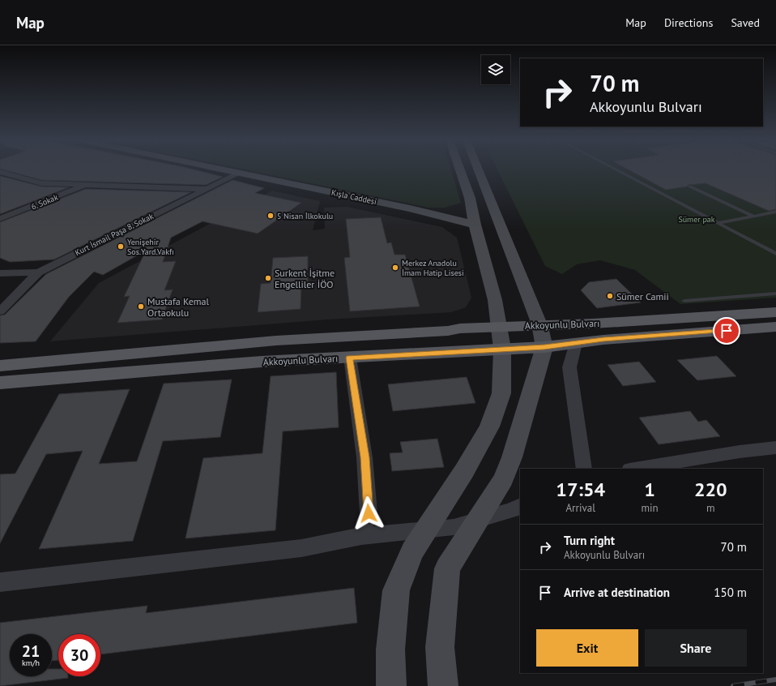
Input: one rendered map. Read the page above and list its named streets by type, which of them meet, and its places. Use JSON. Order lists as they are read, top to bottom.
{
  "streets": {
    "main road": ["Kışla Caddesi", "Akkoyunlu Bulvarı"],
    "street": ["6. Sokak", "Kurt İsmail Paşa 8. Sokak"]
  },
  "crossings": [
    ["Kışla Caddesi", "Kurt İsmail Paşa 8. Sokak"]
  ],
  "parks": ["Sümer pak"],
  "places": [
    "5 Nisan İlkokulu",
    "Yenişehir Sos.Yard.Vakfı",
    "Merkez Anadolu İmam Hatip Lisesi",
    "Surkent İşitme Engelliler İÖO",
    "Sümer Camii",
    "Mustafa Kemal Ortaokulu"
  ],
  "page": {
    "header": "Map",
    "nav": ["Map", "Directions", "Saved"],
    "turn": ["70 m", "Akkoyunlu Bulvarı"],
    "eta": [
      "17:54",
      "Arrival",
      "1",
      "min",
      "220",
      "m"
    ],
    "list": [
      {
        "name": "Turn right",
        "note": "Akkoyunlu Bulvarı",
        "value": "70 m"
      },
      {
        "name": "Arrive at destination",
        "value": "150 m"
      }
    ],
    "buttons": ["Exit", "Share"],
    "speed": "21 km/h",
    "limit": "30"
  }
}
